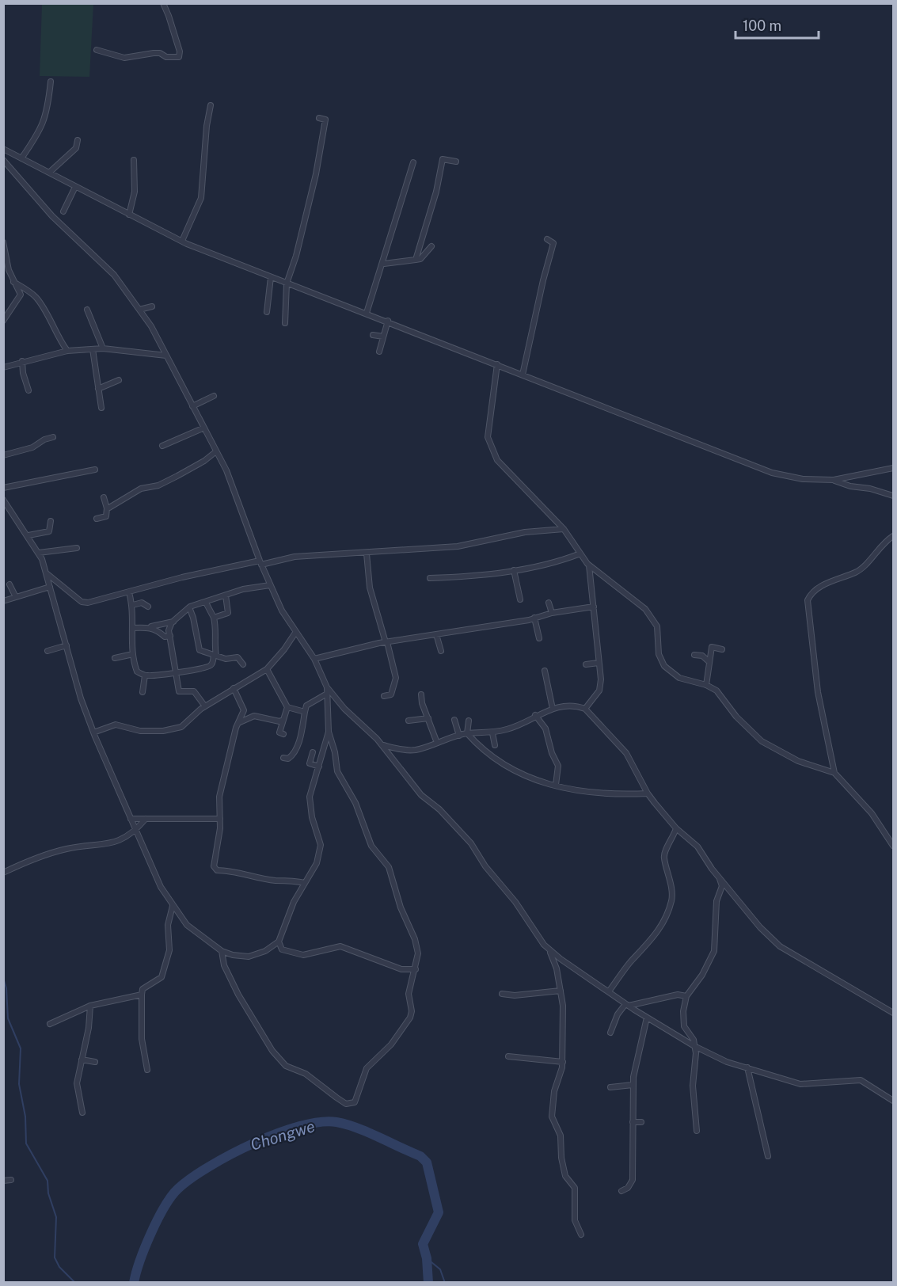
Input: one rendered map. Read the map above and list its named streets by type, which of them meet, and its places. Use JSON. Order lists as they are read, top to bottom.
{
  "water": ["Chongwe"],
  "scale_bar": "100 m"
}
